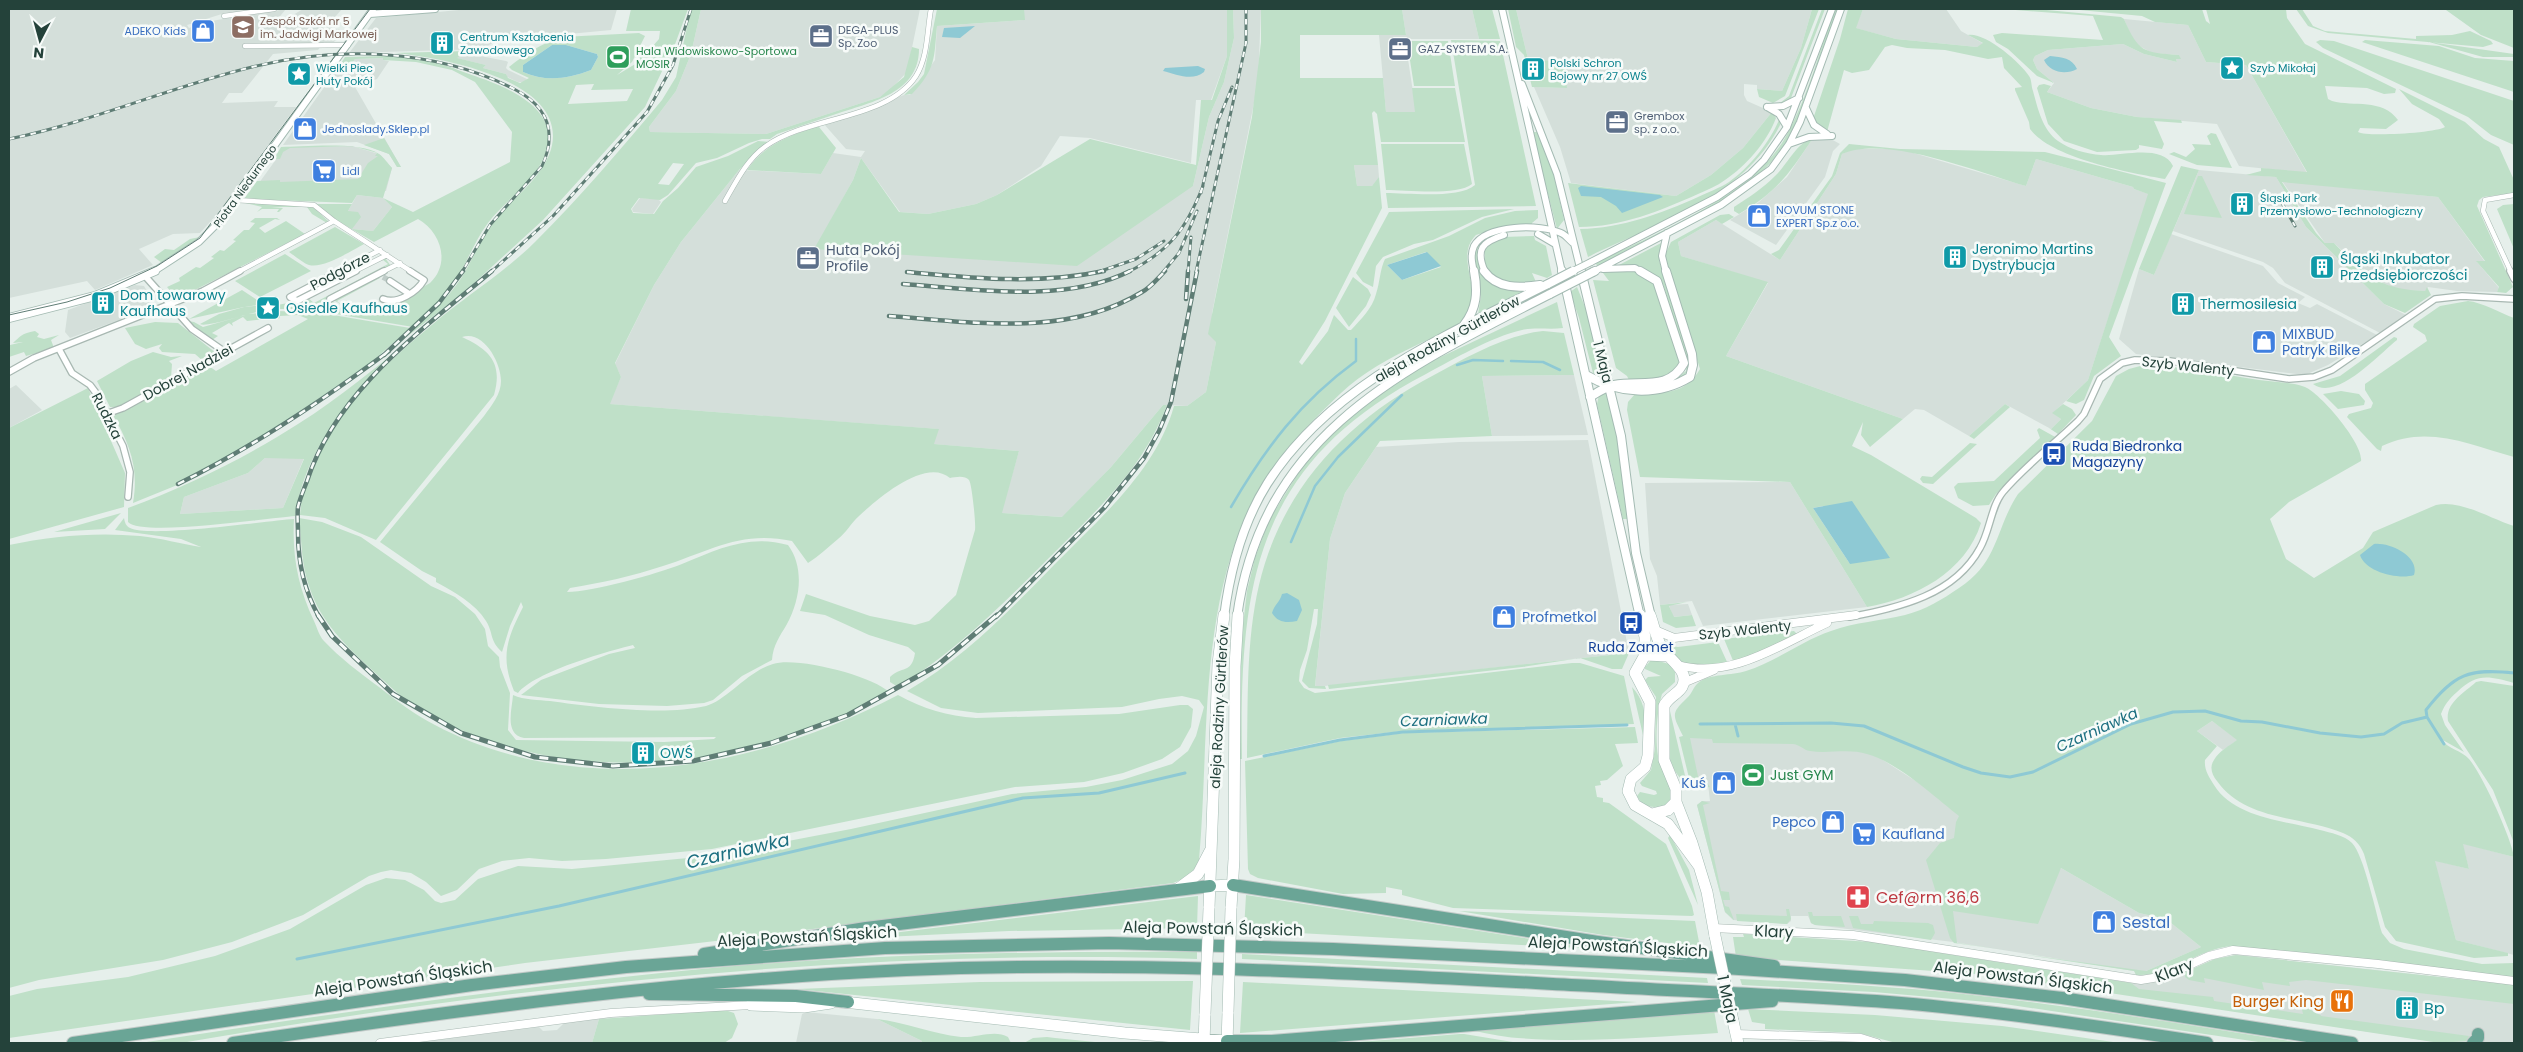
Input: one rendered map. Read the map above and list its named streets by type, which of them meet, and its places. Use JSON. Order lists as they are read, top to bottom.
{
  "streets": {
    "main road": [
      "Piotra Niedurnego",
      "aleja Rodziny Gürtlerów",
      "1 Maja",
      "Aleja Powstań Śląskich"
    ],
    "street": [
      "Podgórze",
      "Szyb Walenty",
      "Dobrej Nadziei",
      "Rudzka",
      "Klary"
    ]
  },
  "crossings": [
    ["Piotra Niedurnego", "Podgórze"],
    ["1 Maja", "Szyb Walenty"],
    ["1 Maja", "Klary"],
    ["Dobrej Nadziei", "Rudzka"]
  ],
  "water": ["Czarniawka"],
  "places": {
    "school or university": ["Zespół Szkół nr 5 im. Jadwigi Markowej"],
    "shop": [
      "ADEKO Kids",
      "Jednoslady.Sklep.pl",
      "NOVUM STONE EXPERT Sp.z o.o.",
      "MIXBUD Patryk Bilke",
      "Profmetkol",
      "Kuś",
      "Pepco",
      "Sestal"
    ],
    "office": [
      "DEGA-PLUS Sp. Zoo",
      "GAZ-SYSTEM S.A.",
      "Grembox sp. z o.o.",
      "Huta Pokój Profile"
    ],
    "building": [
      "Centrum Kształcenia Zawodowego",
      "Polski Schron Bojowy nr 27 OWŚ",
      "Śląski Park Przemysłowo-Technologiczny",
      "Jeronimo Martins Dystrybucja",
      "Śląski Inkubator Przedsiębiorczości",
      "Dom towarowy Kaufhaus",
      "Thermosilesia",
      "OWŚ",
      "Bp"
    ],
    "sports": ["Hala Widowiskowo-Sportowa MOSIR", "Just GYM"],
    "place": ["Szyb Mikołaj", "Wielki Piec Huty Pokój", "Osiedle Kaufhaus"],
    "supermarket": ["Lidl", "Kaufland"],
    "bus stop": ["Ruda Biedronka Magazyny", "Ruda Zamet"],
    "pharmacy": ["Cef@rm 36,6"],
    "restaurant": ["Burger King"]
  },
  "north": "bottom"
}
